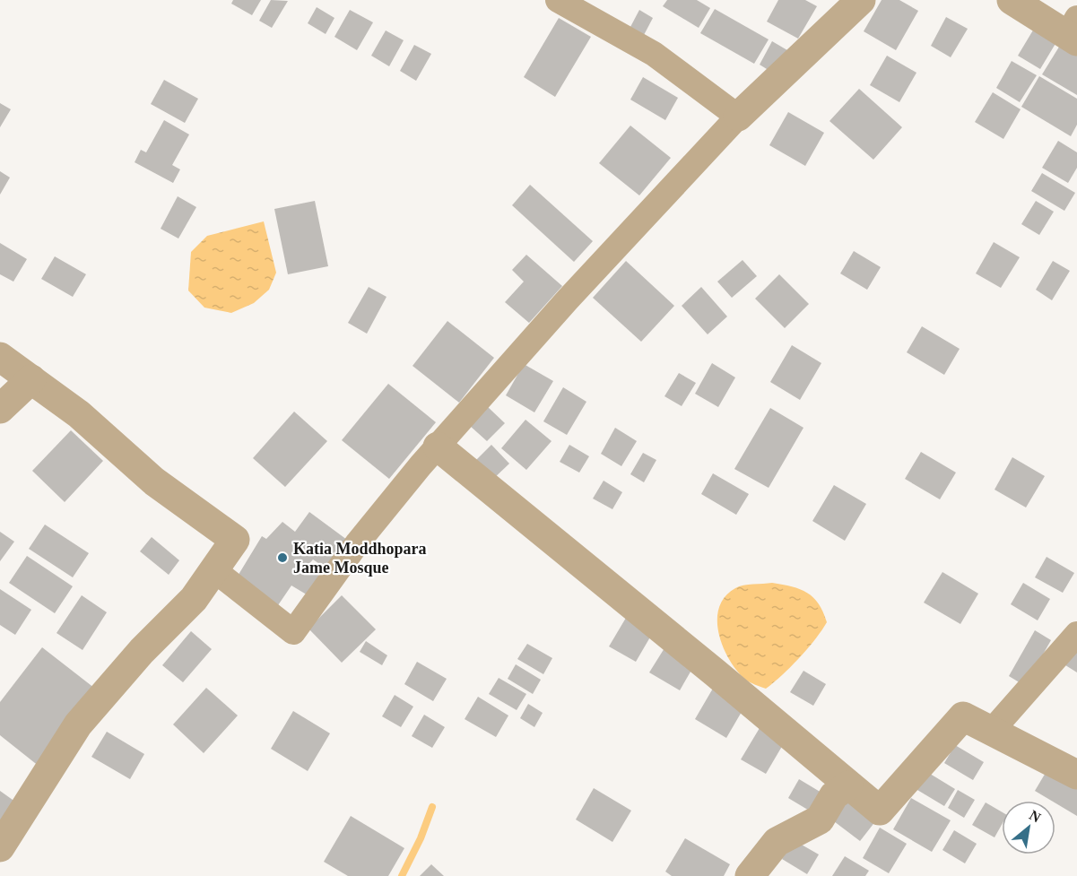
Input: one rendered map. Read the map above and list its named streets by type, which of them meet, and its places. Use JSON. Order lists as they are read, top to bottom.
{
  "places": ["Katia Moddhopara Jame Mosque"],
  "north": "top right"
}
